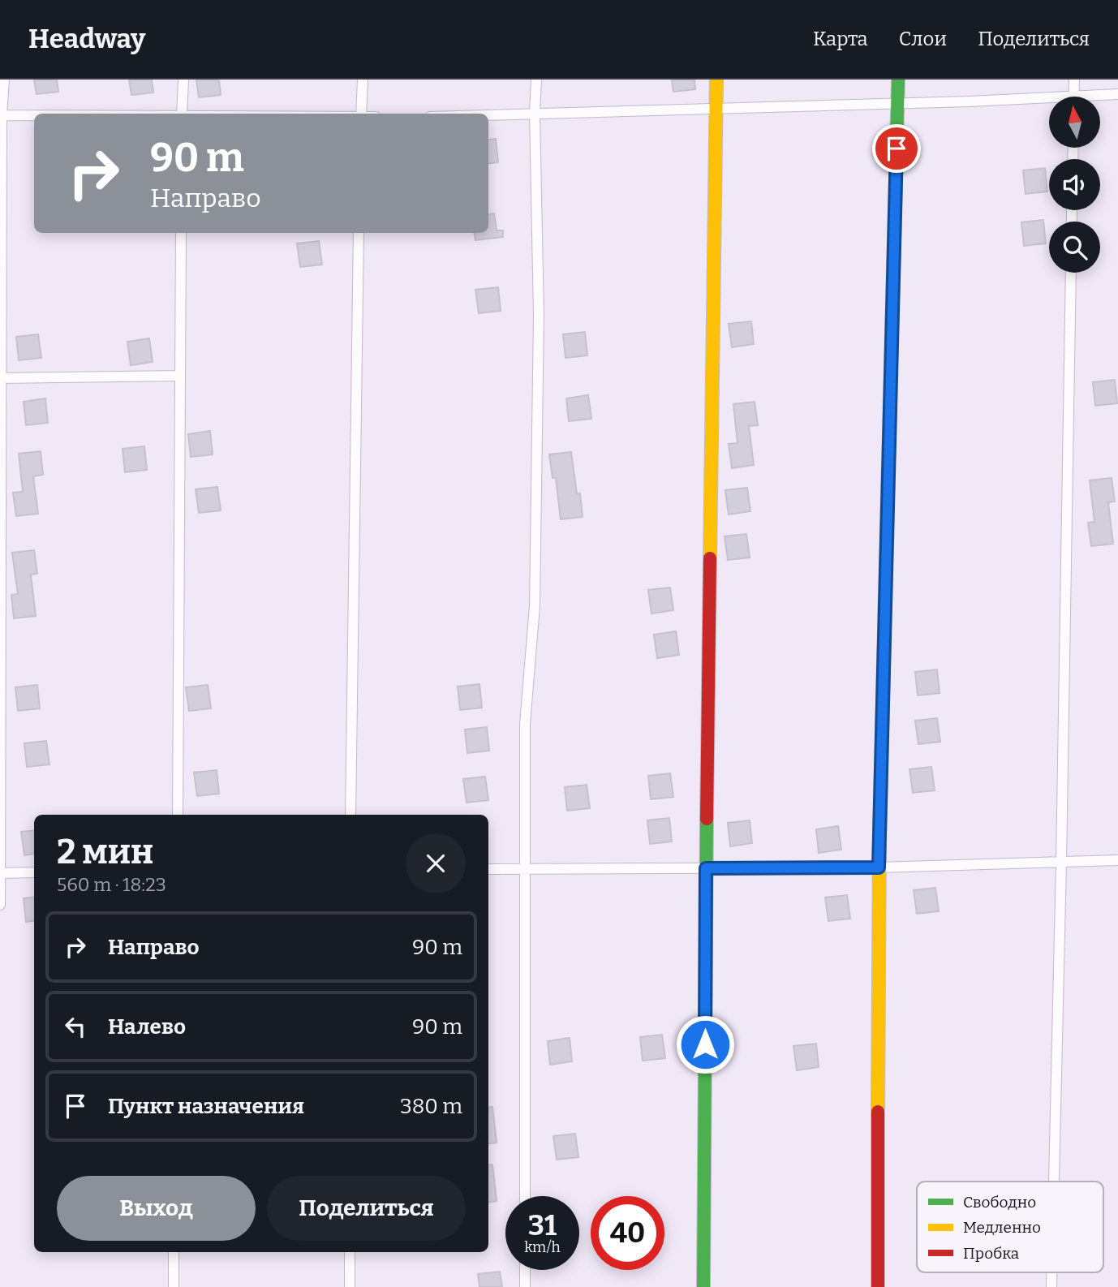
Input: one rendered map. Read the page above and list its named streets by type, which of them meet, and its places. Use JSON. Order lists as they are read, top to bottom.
{
  "legend": ["Свободно", "Медленно", "Пробка"],
  "north": "top",
  "page": {
    "header": "Headway",
    "nav": ["Карта", "Слои", "Поделиться"],
    "turn": ["90 m", "Направо"],
    "heading": ["2 мин", "560 m · 18:23"],
    "list": [
      {
        "name": "Направо",
        "value": "90 m"
      },
      {
        "name": "Налево",
        "value": "90 m"
      },
      {
        "name": "Пункт назначения",
        "value": "380 m"
      }
    ],
    "buttons": ["Выход", "Поделиться"],
    "speed": "31 km/h",
    "limit": "40"
  }
}
